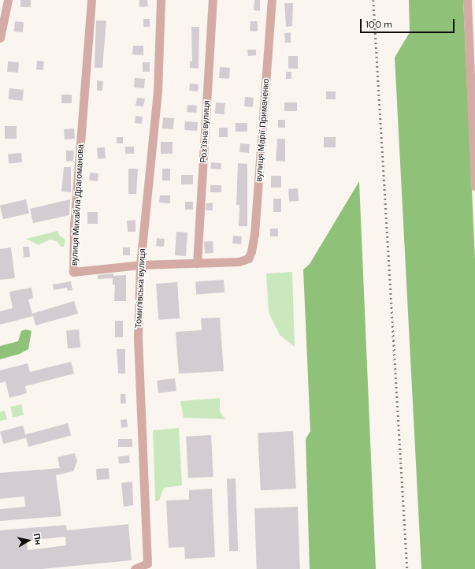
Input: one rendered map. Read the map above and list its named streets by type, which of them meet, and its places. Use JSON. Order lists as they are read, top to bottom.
{
  "streets": {
    "street": [
      "вулиця Марії Примаченко",
      "Розʼїзна вулиця",
      "вулиця Михайла Драгоманова",
      "Томилівська вулиця"
    ]
  },
  "crossings": [
    ["вулиця Марії Примаченко", "вулиця Михайла Драгоманова"],
    ["Розʼїзна вулиця", "вулиця Михайла Драгоманова"],
    ["вулиця Михайла Драгоманова", "Томилівська вулиця"]
  ],
  "scale_bar": "100 m",
  "north": "right"
}
